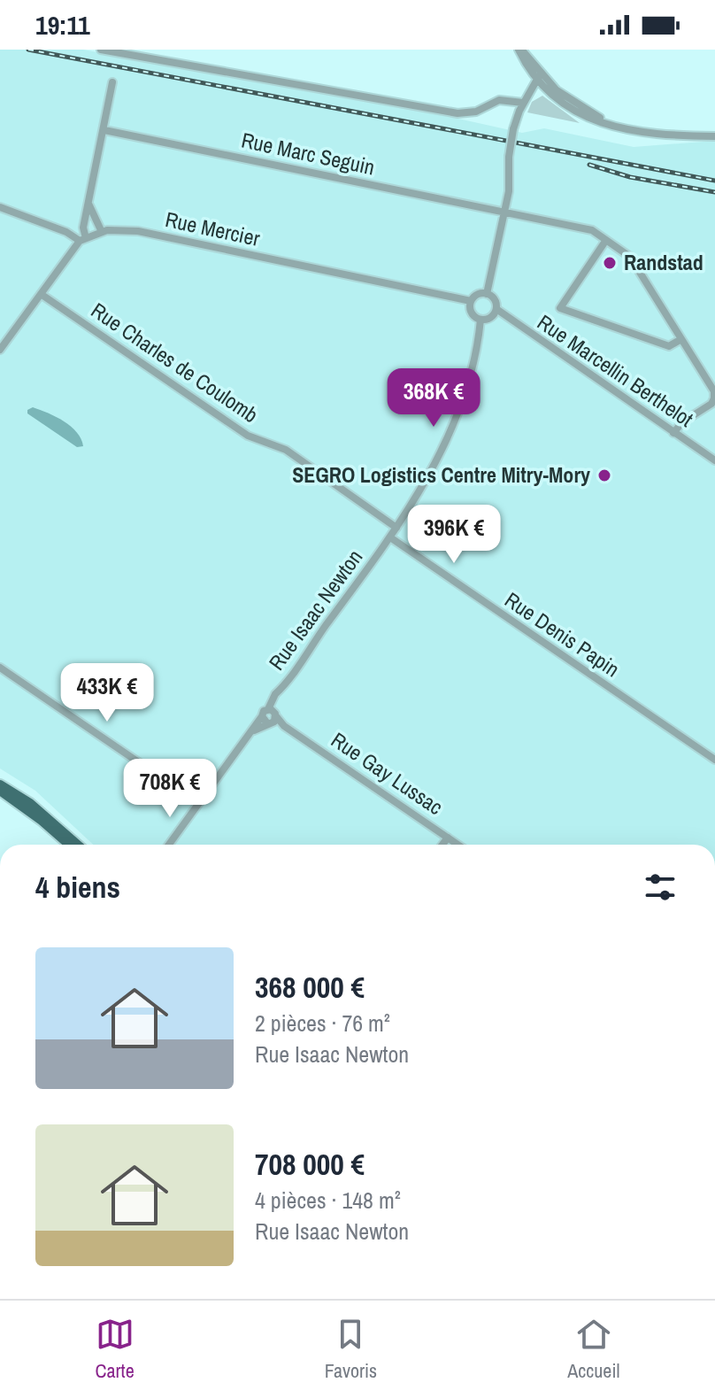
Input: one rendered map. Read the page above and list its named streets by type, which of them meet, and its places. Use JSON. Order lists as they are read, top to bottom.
{
  "streets": {
    "street": [
      "Rue Marc Seguin",
      "Rue Mercier",
      "Rue Charles de Coulomb",
      "Rue Marcellin Berthelot",
      "Rue Isaac Newton",
      "Rue Denis Papin",
      "Rue Gay Lussac"
    ]
  },
  "crossings": [
    ["Rue Marc Seguin", "Rue Marcellin Berthelot"],
    ["Rue Mercier", "Rue Marcellin Berthelot"],
    ["Rue Mercier", "Rue Isaac Newton"],
    ["Rue Charles de Coulomb", "Rue Isaac Newton"],
    ["Rue Marcellin Berthelot", "Rue Isaac Newton"],
    ["Rue Isaac Newton", "Rue Denis Papin"],
    ["Rue Isaac Newton", "Rue Gay Lussac"]
  ],
  "places": ["Randstad", "SEGRO Logistics Centre Mitry-Mory"],
  "page": {
    "status": "19:11",
    "price": [
      "368K €",
      "396K €",
      "433K €",
      "708K €"
    ],
    "heading": "4 biens",
    "list": [
      {
        "name": "368 000 €",
        "note": "2 pièces · 76 m² · Rue Isaac Newton"
      },
      {
        "name": "708 000 €",
        "note": "4 pièces · 148 m² · Rue Isaac Newton"
      }
    ],
    "tabs": ["Carte", "Favoris", "Accueil"]
  }
}
